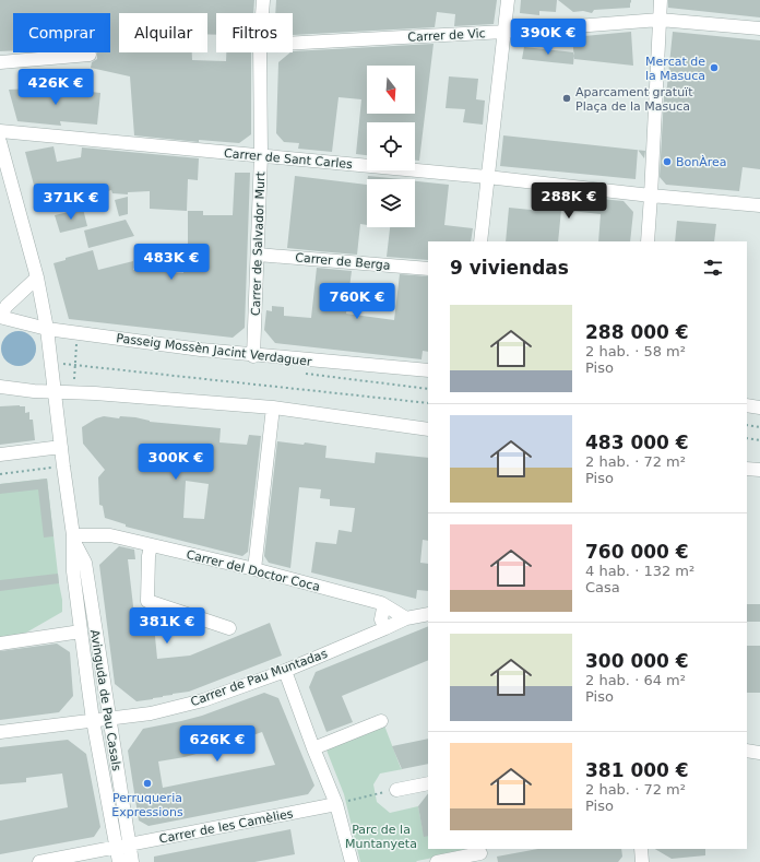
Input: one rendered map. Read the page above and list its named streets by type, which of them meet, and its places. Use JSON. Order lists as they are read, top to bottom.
{
  "streets": {
    "street": [
      "Carrer de Vic",
      "Carrer de Sant Carles",
      "Carrer de Salvador Murt",
      "Carrer de Berga",
      "Passeig Mossèn Jacint Verdaguer",
      "Carrer del Doctor Coca",
      "Carrer de Pau Muntadas",
      "Avinguda de Pau Casals",
      "Carrer de les Camèlies"
    ]
  },
  "crossings": [
    ["Carrer de Sant Carles", "Carrer de Salvador Murt"],
    ["Carrer de Salvador Murt", "Carrer de Berga"],
    ["Carrer de Salvador Murt", "Passeig Mossèn Jacint Verdaguer"],
    ["Passeig Mossèn Jacint Verdaguer", "Avinguda de Pau Casals"],
    ["Carrer del Doctor Coca", "Carrer de Pau Muntadas"],
    ["Carrer del Doctor Coca", "Avinguda de Pau Casals"],
    ["Carrer de Pau Muntadas", "Avinguda de Pau Casals"],
    ["Avinguda de Pau Casals", "Carrer de les Camèlies"]
  ],
  "parks": ["Parc de la Muntanyeta"],
  "places": [
    "Mercat de la Masuca",
    "Aparcament gratuït Plaça de la Masuca",
    "BonÀrea",
    "Perruqueria Expressions"
  ],
  "north": "bottom",
  "page": {
    "chip": ["Comprar", "Alquilar", "Filtros"],
    "price": [
      "390K €",
      "426K €",
      "288K €",
      "371K €",
      "483K €",
      "760K €",
      "300K €",
      "381K €",
      "626K €"
    ],
    "heading": "9 viviendas",
    "list": [
      {
        "name": "288 000 €",
        "note": "2 hab. · 58 m² · Piso"
      },
      {
        "name": "483 000 €",
        "note": "2 hab. · 72 m² · Piso"
      },
      {
        "name": "760 000 €",
        "note": "4 hab. · 132 m² · Casa"
      },
      {
        "name": "300 000 €",
        "note": "2 hab. · 64 m² · Piso"
      },
      {
        "name": "381 000 €",
        "note": "2 hab. · 72 m² · Piso"
      }
    ]
  }
}
